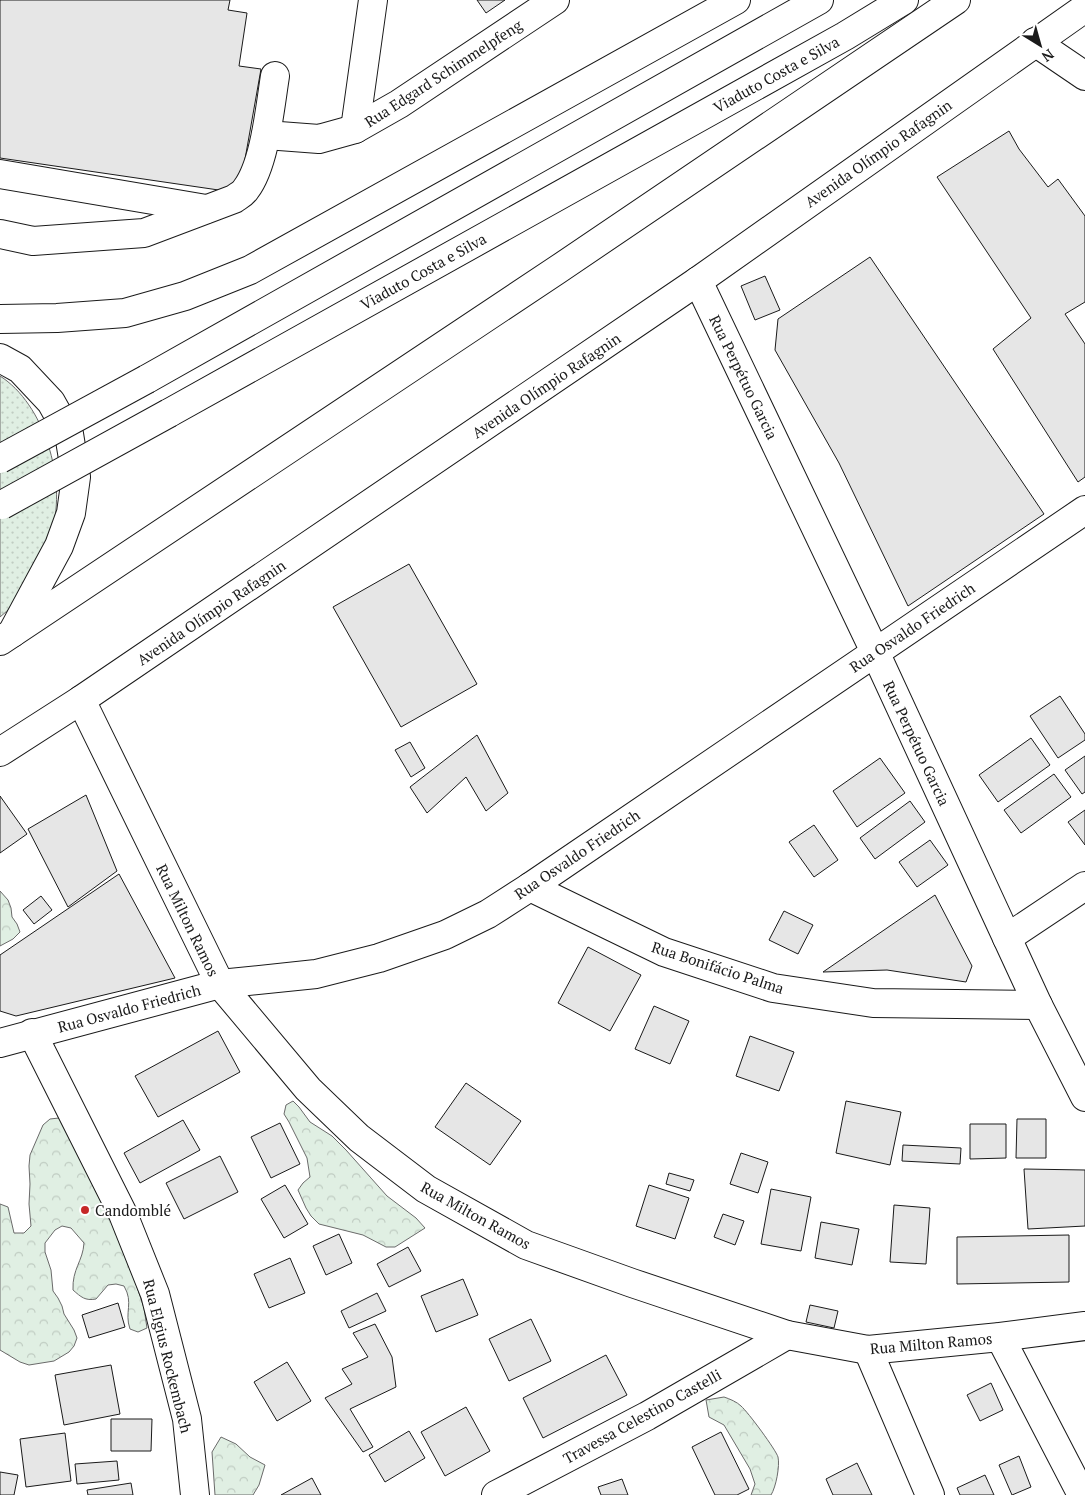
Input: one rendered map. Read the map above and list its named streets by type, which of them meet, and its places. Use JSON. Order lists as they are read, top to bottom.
{
  "streets": {
    "main road": [
      "Rua Edgard Schimmelpfeng",
      "Viaduto Costa e Silva",
      "Avenida Olímpio Rafagnin",
      "Rua Perpétuo Garcia",
      "Rua Osvaldo Friedrich",
      "Rua Milton Ramos",
      "Rua Bonifácio Palma",
      "Rua Elgius Rockembach",
      "Travessa Celestino Castelli"
    ]
  },
  "crossings": [
    ["Avenida Olímpio Rafagnin", "Rua Perpétuo Garcia"],
    ["Avenida Olímpio Rafagnin", "Rua Milton Ramos"],
    ["Rua Perpétuo Garcia", "Rua Osvaldo Friedrich"],
    ["Rua Perpétuo Garcia", "Rua Bonifácio Palma"],
    ["Rua Osvaldo Friedrich", "Rua Milton Ramos"],
    ["Rua Osvaldo Friedrich", "Rua Bonifácio Palma"],
    ["Rua Osvaldo Friedrich", "Rua Elgius Rockembach"],
    ["Rua Milton Ramos", "Travessa Celestino Castelli"]
  ],
  "places": ["Candomblé"],
  "north": "bottom right"
}
